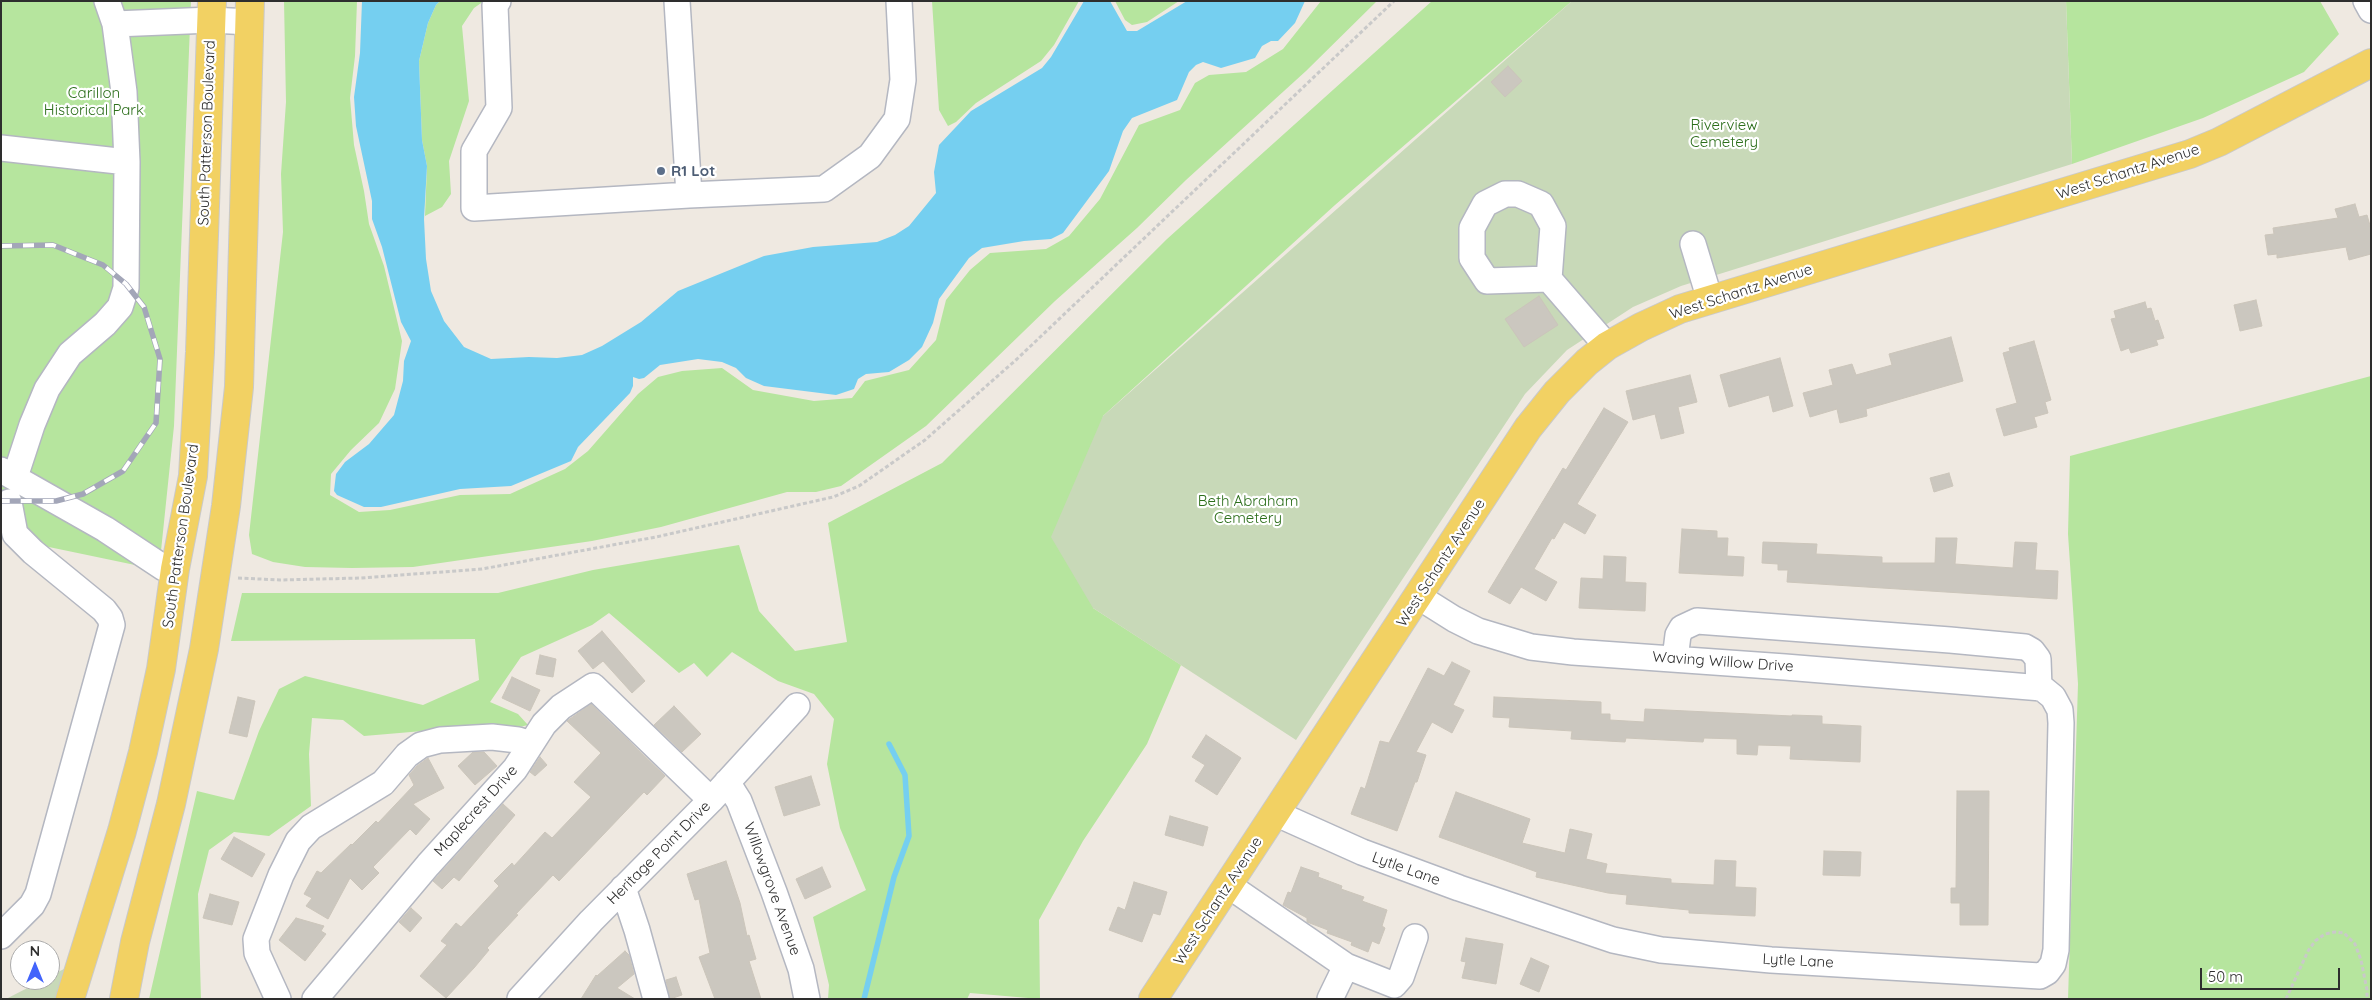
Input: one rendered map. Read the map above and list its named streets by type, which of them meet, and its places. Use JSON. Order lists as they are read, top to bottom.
{
  "streets": {
    "main road": ["South Patterson Boulevard", "West Schantz Avenue"],
    "street": [
      "Waving Willow Drive",
      "Maplecrest Drive",
      "Heritage Point Drive",
      "Lytle Lane",
      "Willowgrove Avenue"
    ]
  },
  "crossings": [
    ["West Schantz Avenue", "Waving Willow Drive"],
    ["West Schantz Avenue", "Lytle Lane"],
    ["Waving Willow Drive", "Lytle Lane"],
    ["Maplecrest Drive", "Heritage Point Drive"],
    ["Maplecrest Drive", "Willowgrove Avenue"],
    ["Heritage Point Drive", "Willowgrove Avenue"]
  ],
  "parks": ["Carillon Historical Park", "Riverview Cemetery", "Beth Abraham Cemetery"],
  "places": ["R1 Lot"],
  "scale_bar": "50 m",
  "north": "top"
}
